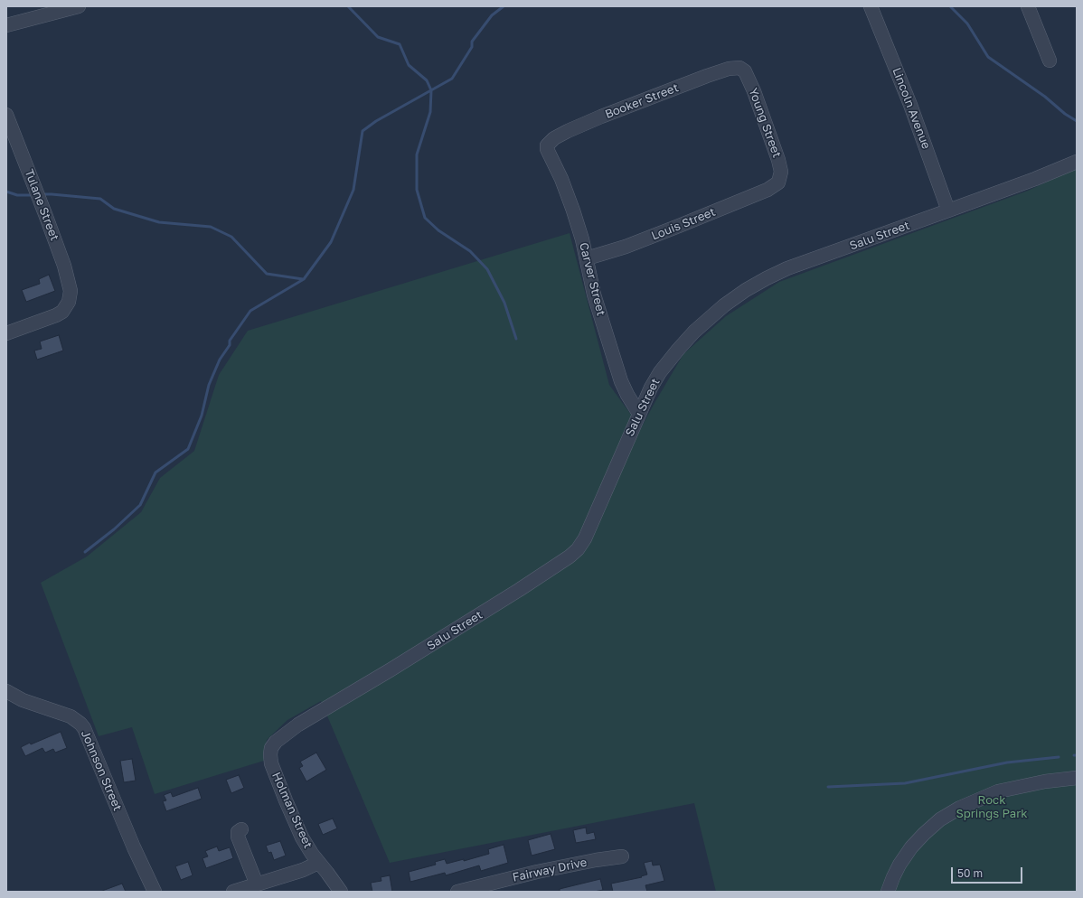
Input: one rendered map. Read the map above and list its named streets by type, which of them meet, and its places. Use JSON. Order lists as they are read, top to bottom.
{
  "streets": {
    "street": [
      "Booker Street",
      "Lincoln Avenue",
      "Young Street",
      "Tulane Street",
      "Louis Street",
      "Salu Street",
      "Carver Street",
      "Johnson Street",
      "Holman Street",
      "Fairway Drive"
    ]
  },
  "crossings": [
    ["Booker Street", "Young Street"],
    ["Booker Street", "Carver Street"],
    ["Lincoln Avenue", "Salu Street"],
    ["Young Street", "Louis Street"],
    ["Louis Street", "Carver Street"],
    ["Salu Street", "Carver Street"],
    ["Salu Street", "Holman Street"]
  ],
  "parks": ["Rock Springs Park"],
  "scale_bar": "50 m"
}
